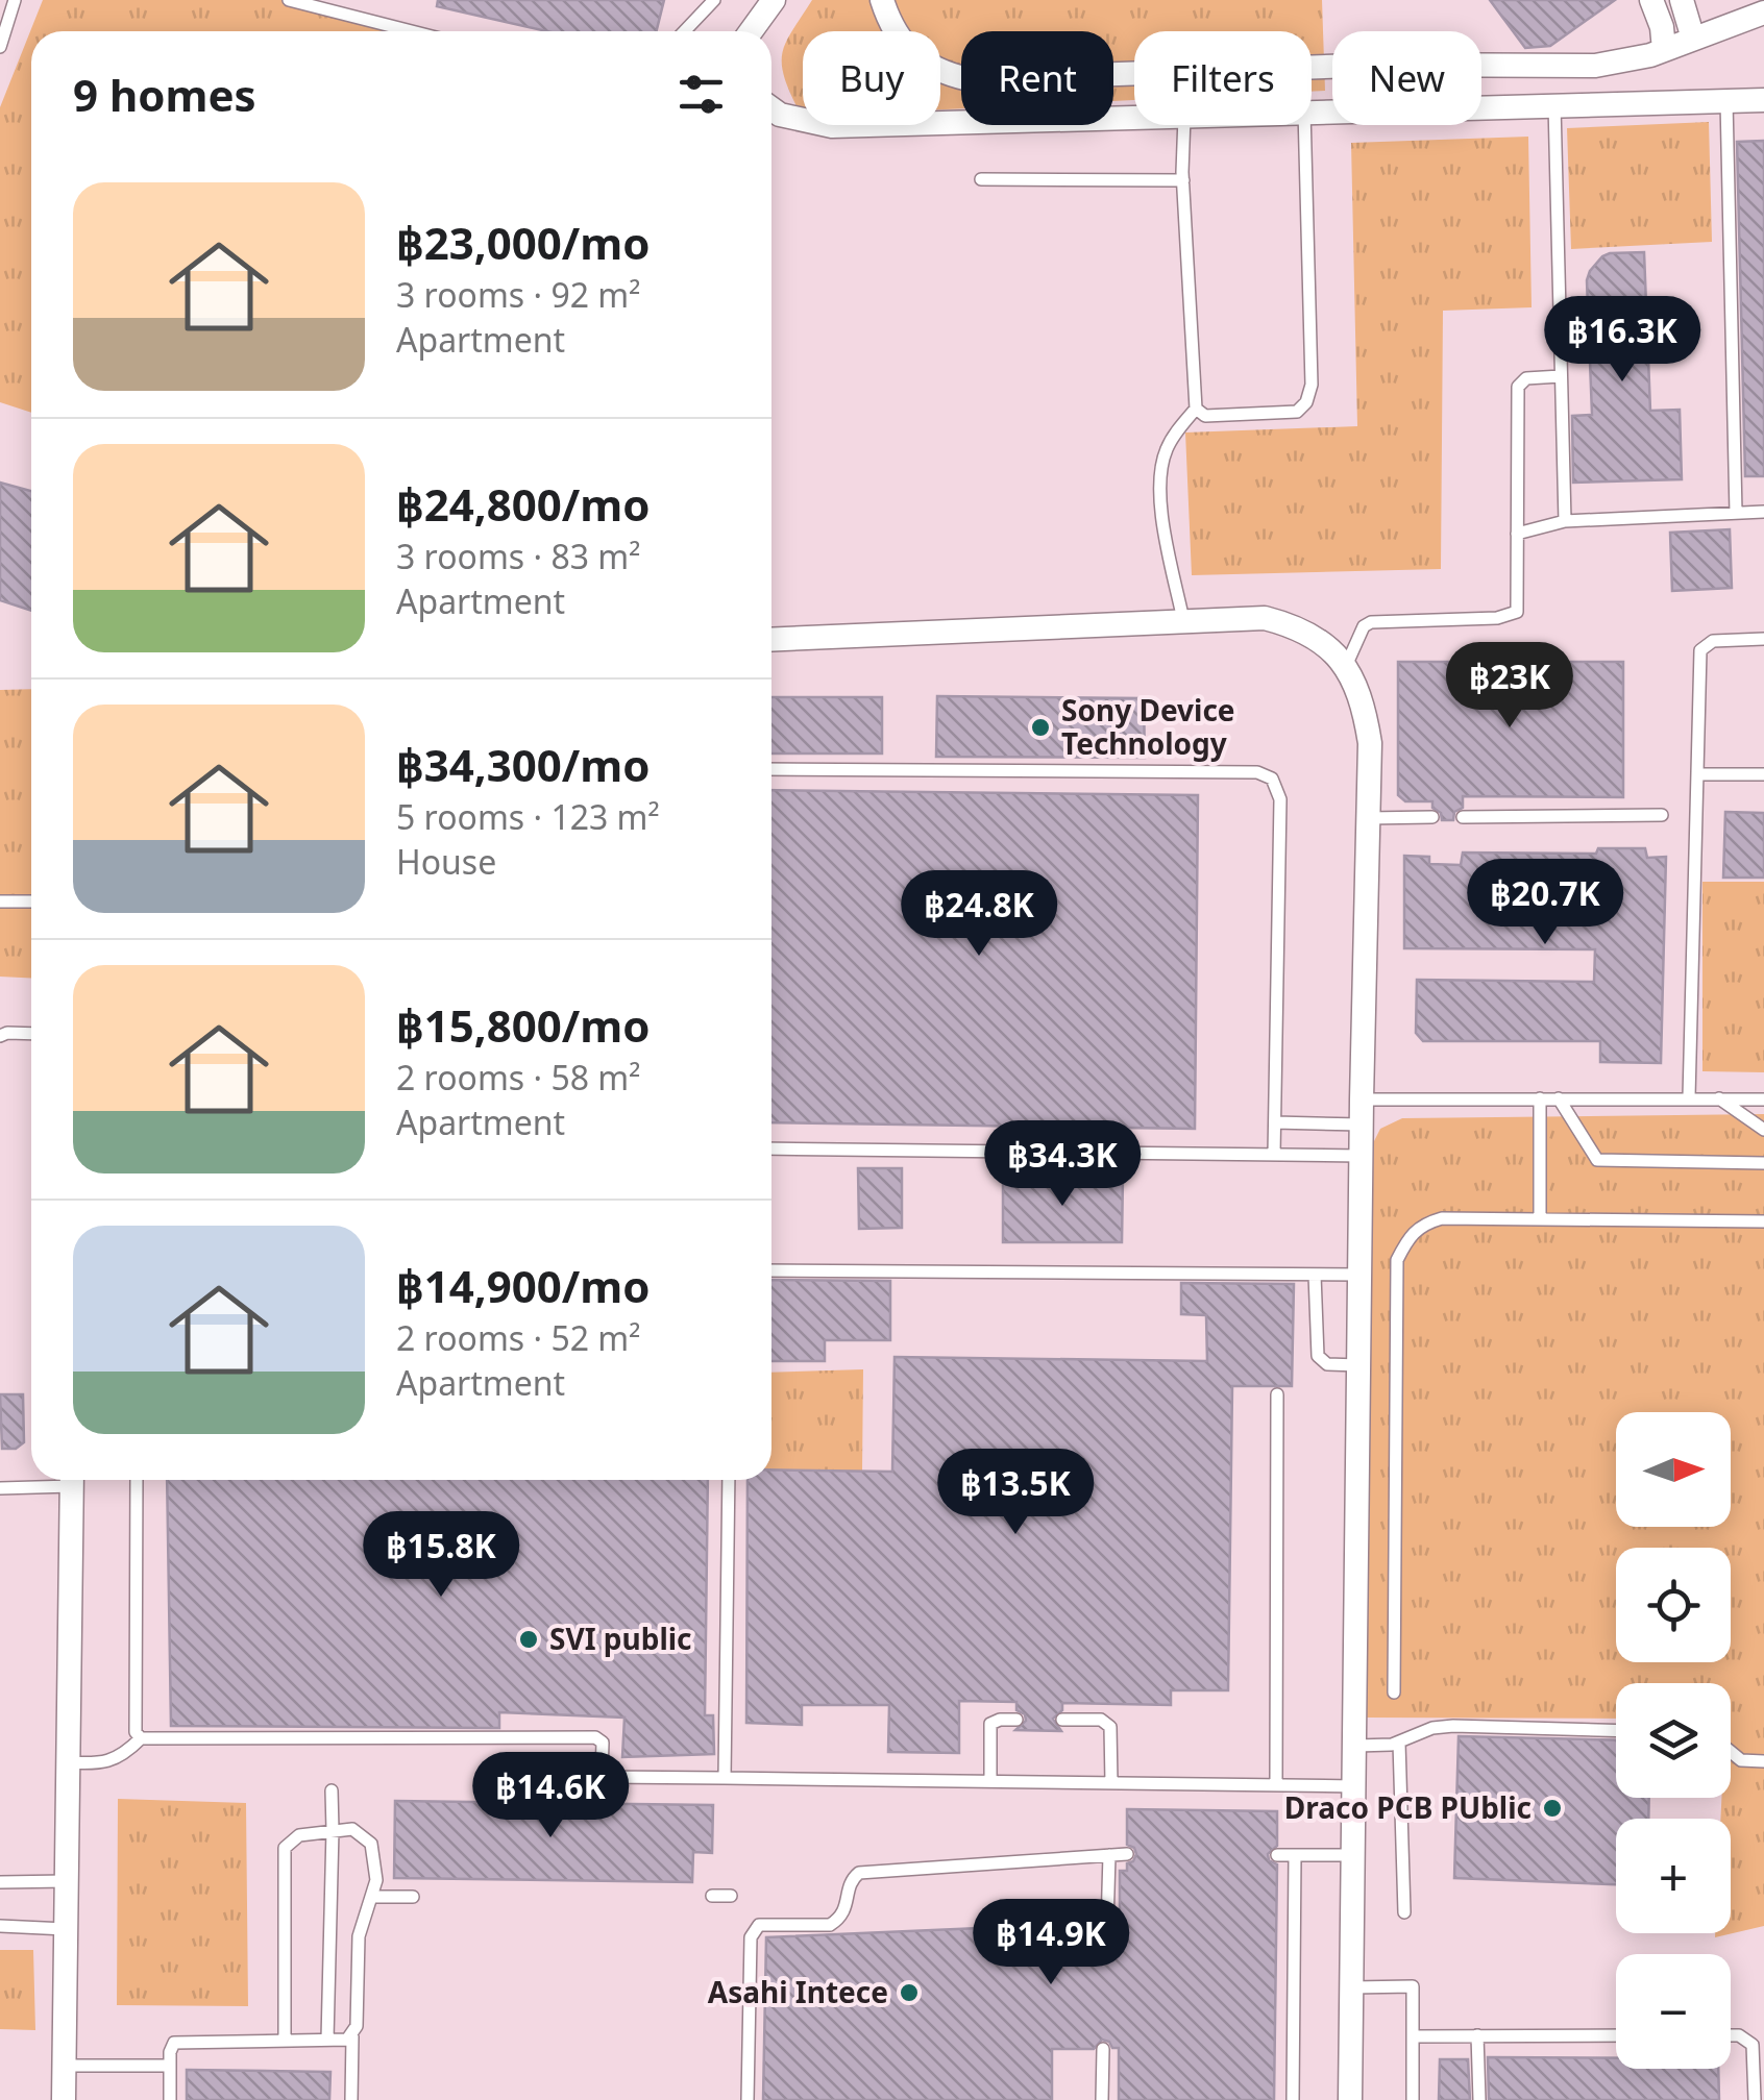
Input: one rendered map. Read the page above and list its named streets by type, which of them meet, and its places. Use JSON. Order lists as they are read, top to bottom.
{
  "places": [
    "Sony Device Technology",
    "SVI public",
    "Draco PCB PUblic",
    "Asahi Intece"
  ],
  "north": "right",
  "page": {
    "chip": [
      "Buy",
      "Rent",
      "Filters",
      "New"
    ],
    "heading": "9 homes",
    "list": [
      {
        "name": "฿23,000/mo",
        "note": "3 rooms · 92 m² · Apartment"
      },
      {
        "name": "฿24,800/mo",
        "note": "3 rooms · 83 m² · Apartment"
      },
      {
        "name": "฿34,300/mo",
        "note": "5 rooms · 123 m² · House"
      },
      {
        "name": "฿15,800/mo",
        "note": "2 rooms · 58 m² · Apartment"
      },
      {
        "name": "฿14,900/mo",
        "note": "2 rooms · 52 m² · Apartment"
      }
    ],
    "price": [
      "฿16.3K",
      "฿23K",
      "฿20.7K",
      "฿24.8K",
      "฿34.3K",
      "฿13.5K",
      "฿15.8K",
      "฿14.6K",
      "฿14.9K"
    ],
    "map_buttons": ["+", "−"]
  }
}
